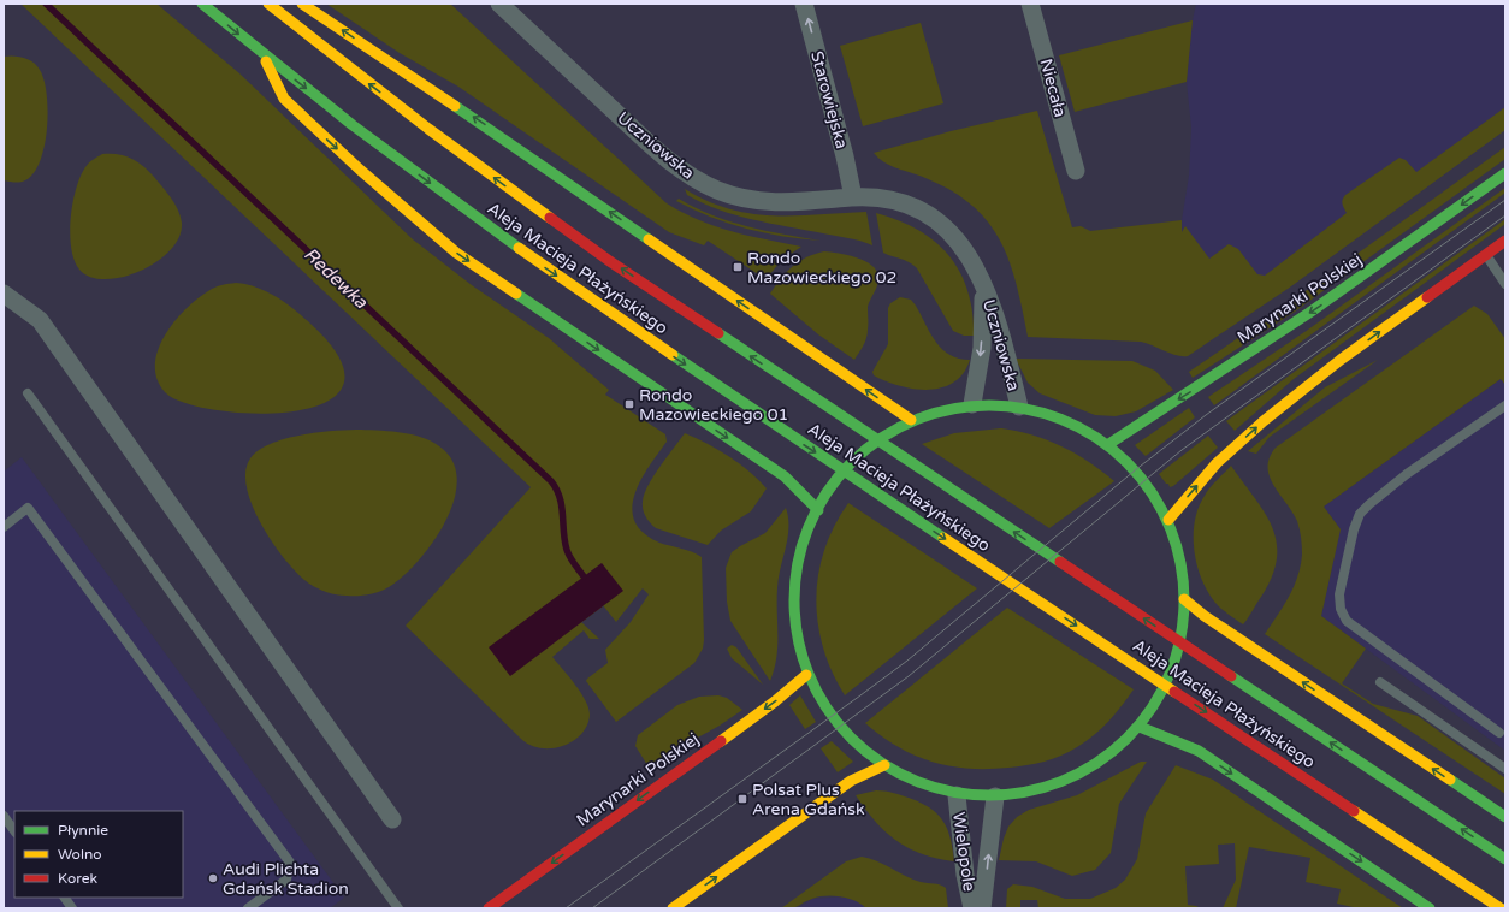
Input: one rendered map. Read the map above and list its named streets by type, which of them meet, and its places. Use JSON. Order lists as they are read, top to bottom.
{
  "streets": {
    "main road": ["Aleja Macieja Płażyńskiego", "Marynarki Polskiej"],
    "street": [
      "Niecała",
      "Starowiejska",
      "Uczniowska",
      "Wielopole"
    ]
  },
  "crossings": [
    ["Starowiejska", "Uczniowska"]
  ],
  "one_way": ["Starowiejska"],
  "water": ["Redewka"],
  "places": {
    "transit": ["Rondo Mazowieckiego 02", "Rondo Mazowieckiego 01", "Polsat Plus Arena Gdańsk"],
    "other": ["Audi Plichta Gdańsk Stadion"]
  },
  "legend": ["Płynnie", "Wolno", "Korek"]
}
